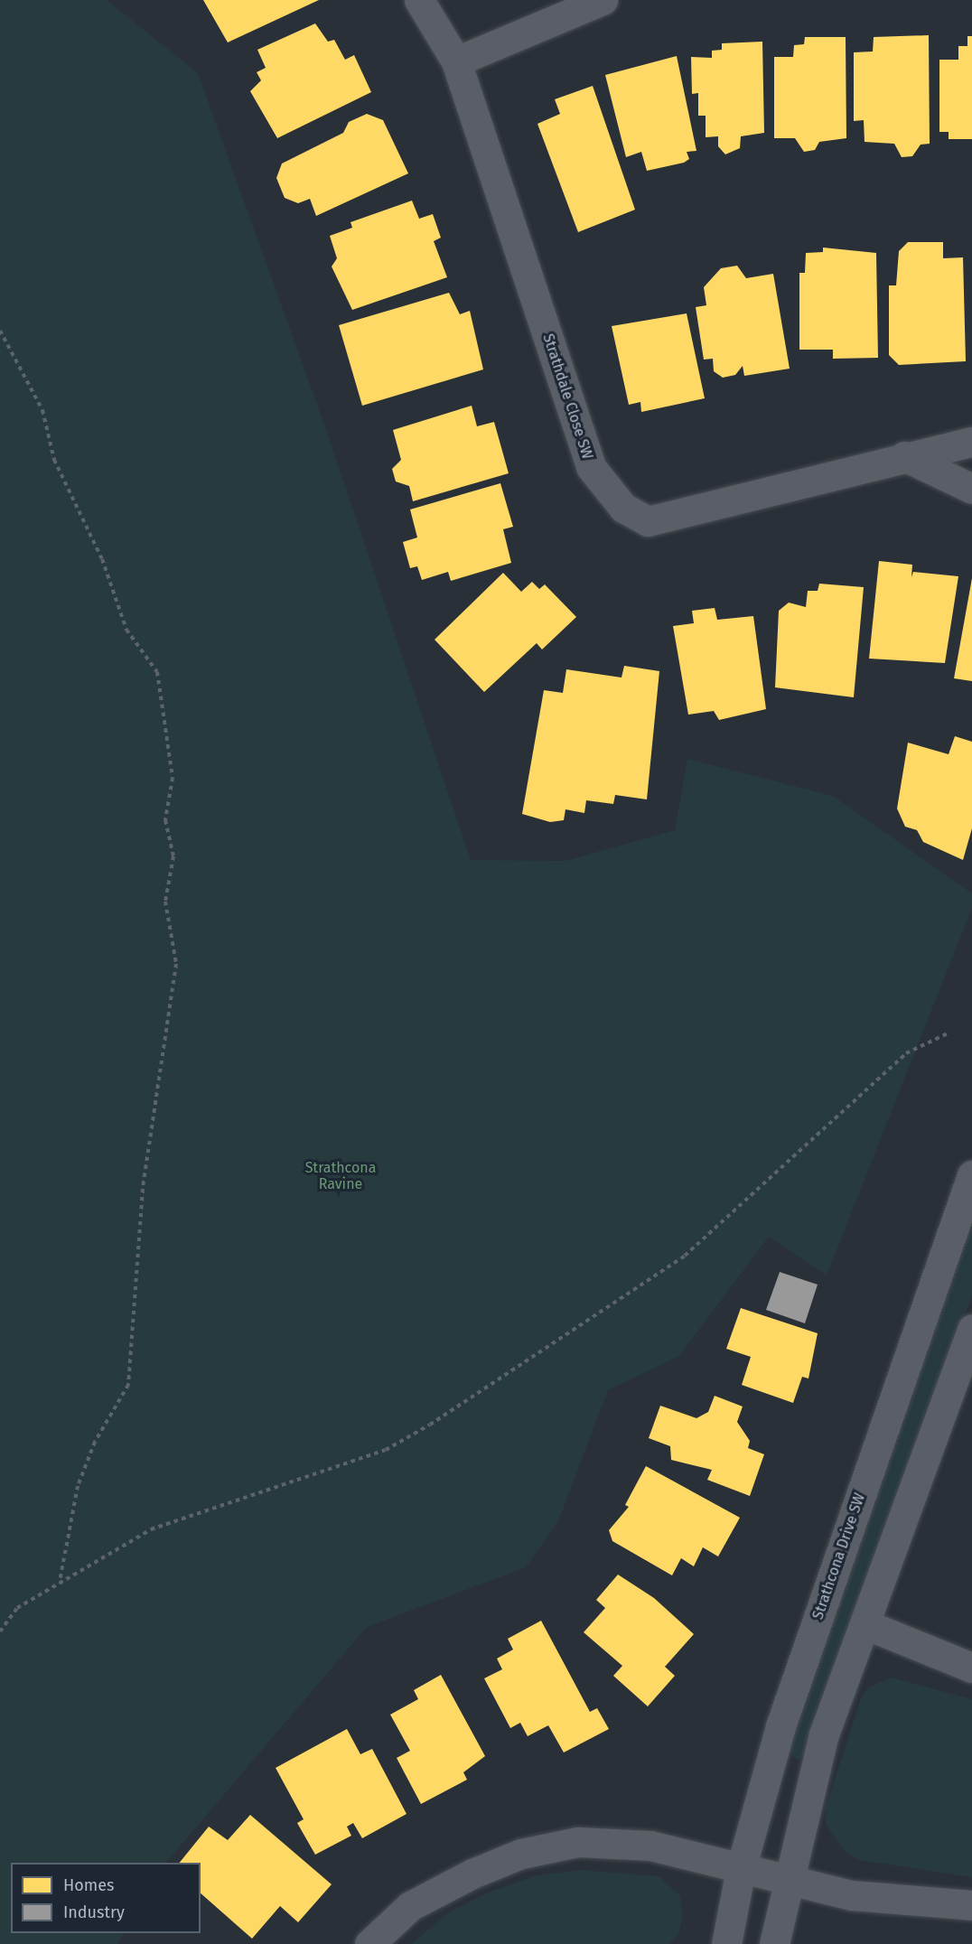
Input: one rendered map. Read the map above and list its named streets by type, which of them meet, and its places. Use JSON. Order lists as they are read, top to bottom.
{
  "streets": {
    "street": ["Strathdale Close SW", "Strathcona Drive SW"]
  },
  "parks": ["Strathcona Ravine"],
  "legend": ["Homes", "Industry"]
}
